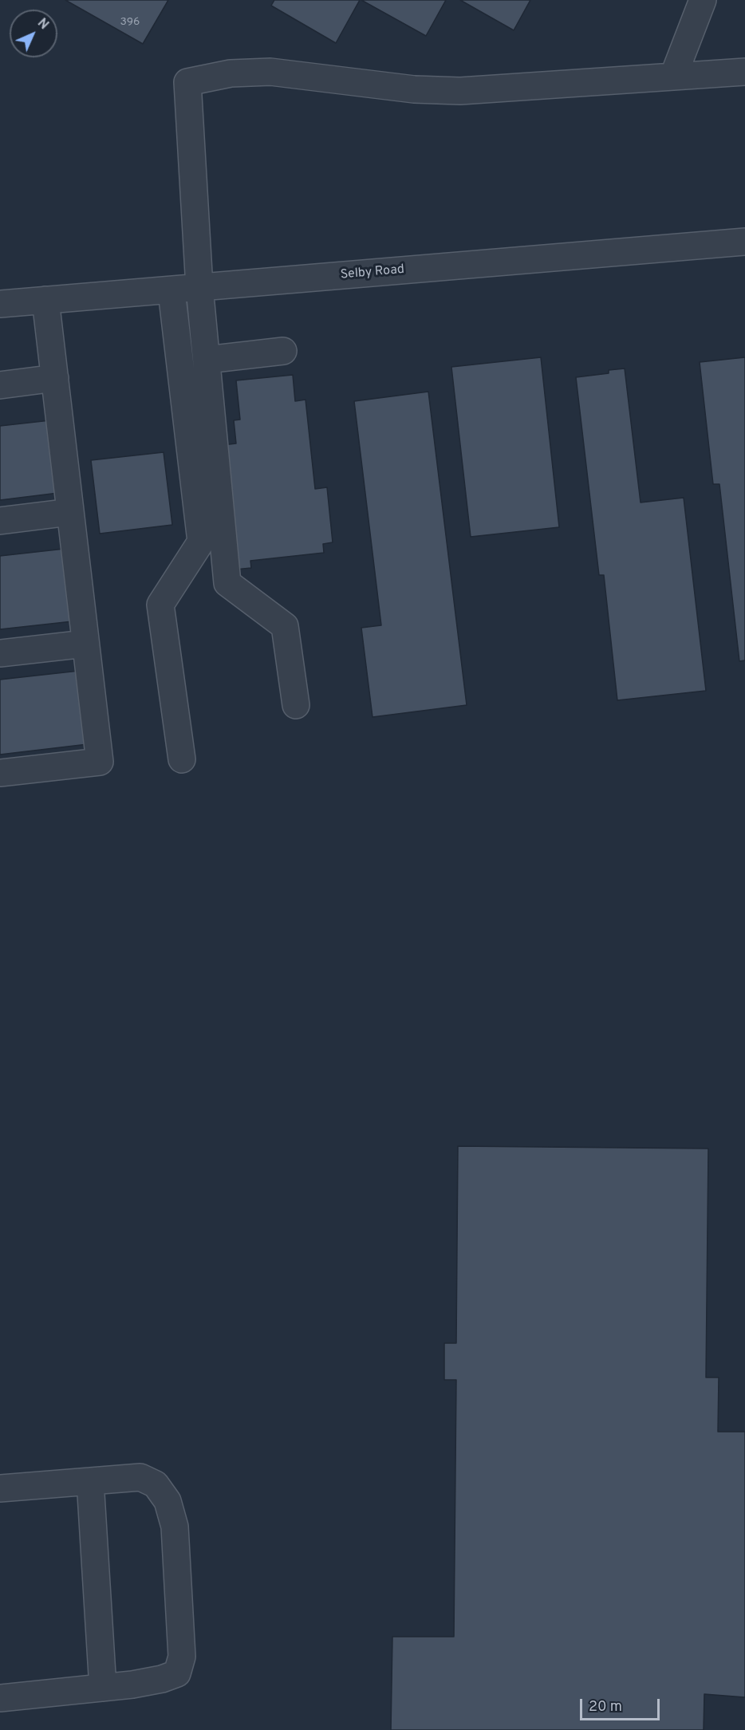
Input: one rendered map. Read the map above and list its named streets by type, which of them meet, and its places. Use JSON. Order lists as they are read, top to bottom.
{
  "streets": {
    "street": ["Selby Road"]
  },
  "house_numbers": ["396"],
  "scale_bar": "20 m",
  "north": "top right"
}
